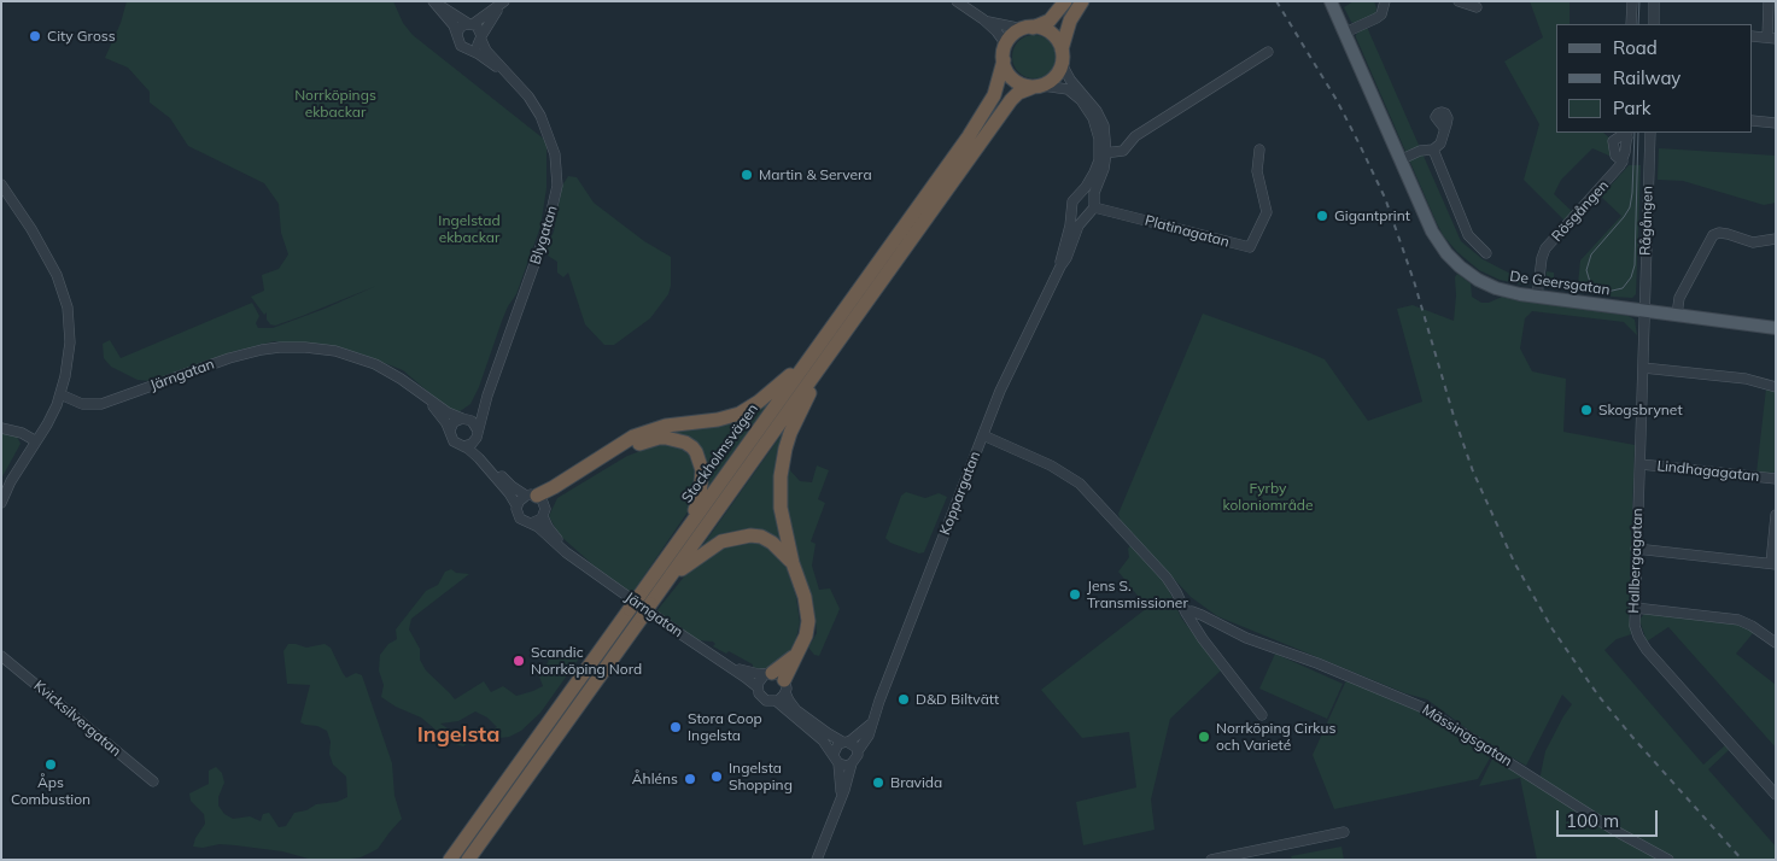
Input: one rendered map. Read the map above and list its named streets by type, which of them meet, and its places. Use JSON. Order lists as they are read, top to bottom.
{
  "streets": {
    "highway": ["Stockholmsvägen"],
    "main road": ["De Geersgatan"],
    "street": [
      "Rösgången",
      "Rågången",
      "Platinagatan",
      "Blygatan",
      "Järngatan",
      "Lindhagagatan",
      "Koppargatan",
      "Hallbergagatan",
      "Kvicksilvergatan",
      "Mässingsgatan"
    ]
  },
  "crossings": [
    ["Rösgången", "De Geersgatan"],
    ["Rågången", "De Geersgatan"],
    ["Rågången", "Hallbergagatan"],
    ["Platinagatan", "Koppargatan"],
    ["Blygatan", "Järngatan"],
    ["De Geersgatan", "Hallbergagatan"],
    ["Stockholmsvägen", "Koppargatan"],
    ["Lindhagagatan", "Hallbergagatan"]
  ],
  "districts": ["Ingelsta"],
  "parks": ["Norrköpings ekbackar", "Ingelstad ekbackar", "Fyrby koloniområde"],
  "places": [
    "City Gross",
    "Martin & Servera",
    "Gigantprint",
    "Skogsbrynet",
    "Jens S. Transmissioner",
    "Scandic Norrköping Nord",
    "D&D Biltvätt",
    "Stora Coop Ingelsta",
    "Norrköping Cirkus och Varieté",
    "Åps Combustion",
    "Ingelsta Shopping",
    "Åhléns",
    "Bravida"
  ],
  "legend": ["Road", "Railway", "Park"],
  "scale_bar": "100 m"
}
